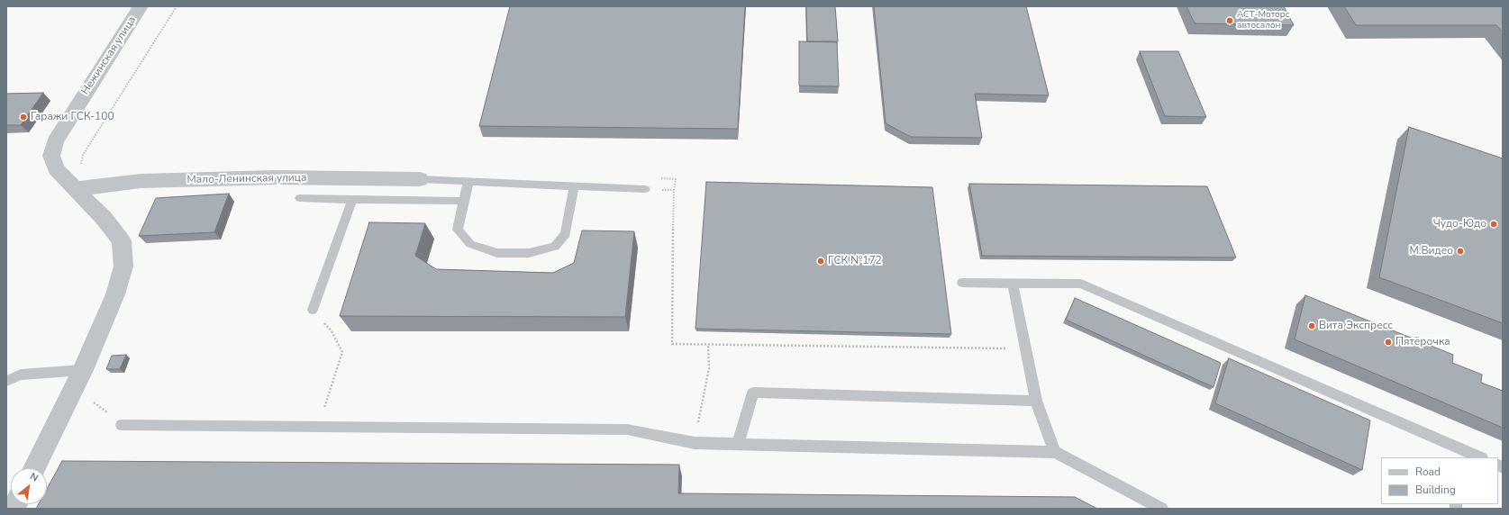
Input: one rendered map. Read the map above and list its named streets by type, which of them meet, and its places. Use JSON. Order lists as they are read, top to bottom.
{
  "streets": {
    "street": ["Нежинская улица", "Мало-Ленинская улица"]
  },
  "crossings": [
    ["Нежинская улица", "Мало-Ленинская улица"]
  ],
  "places": [
    "АСТ-Моторс автосалон",
    "Гаражи ГСК-100",
    "Чудо-Юдо",
    "М.Видео",
    "ГСК №172",
    "Вита Экспресс",
    "Пятёрочка"
  ],
  "legend": ["Road", "Building"],
  "north": "top right"
}
